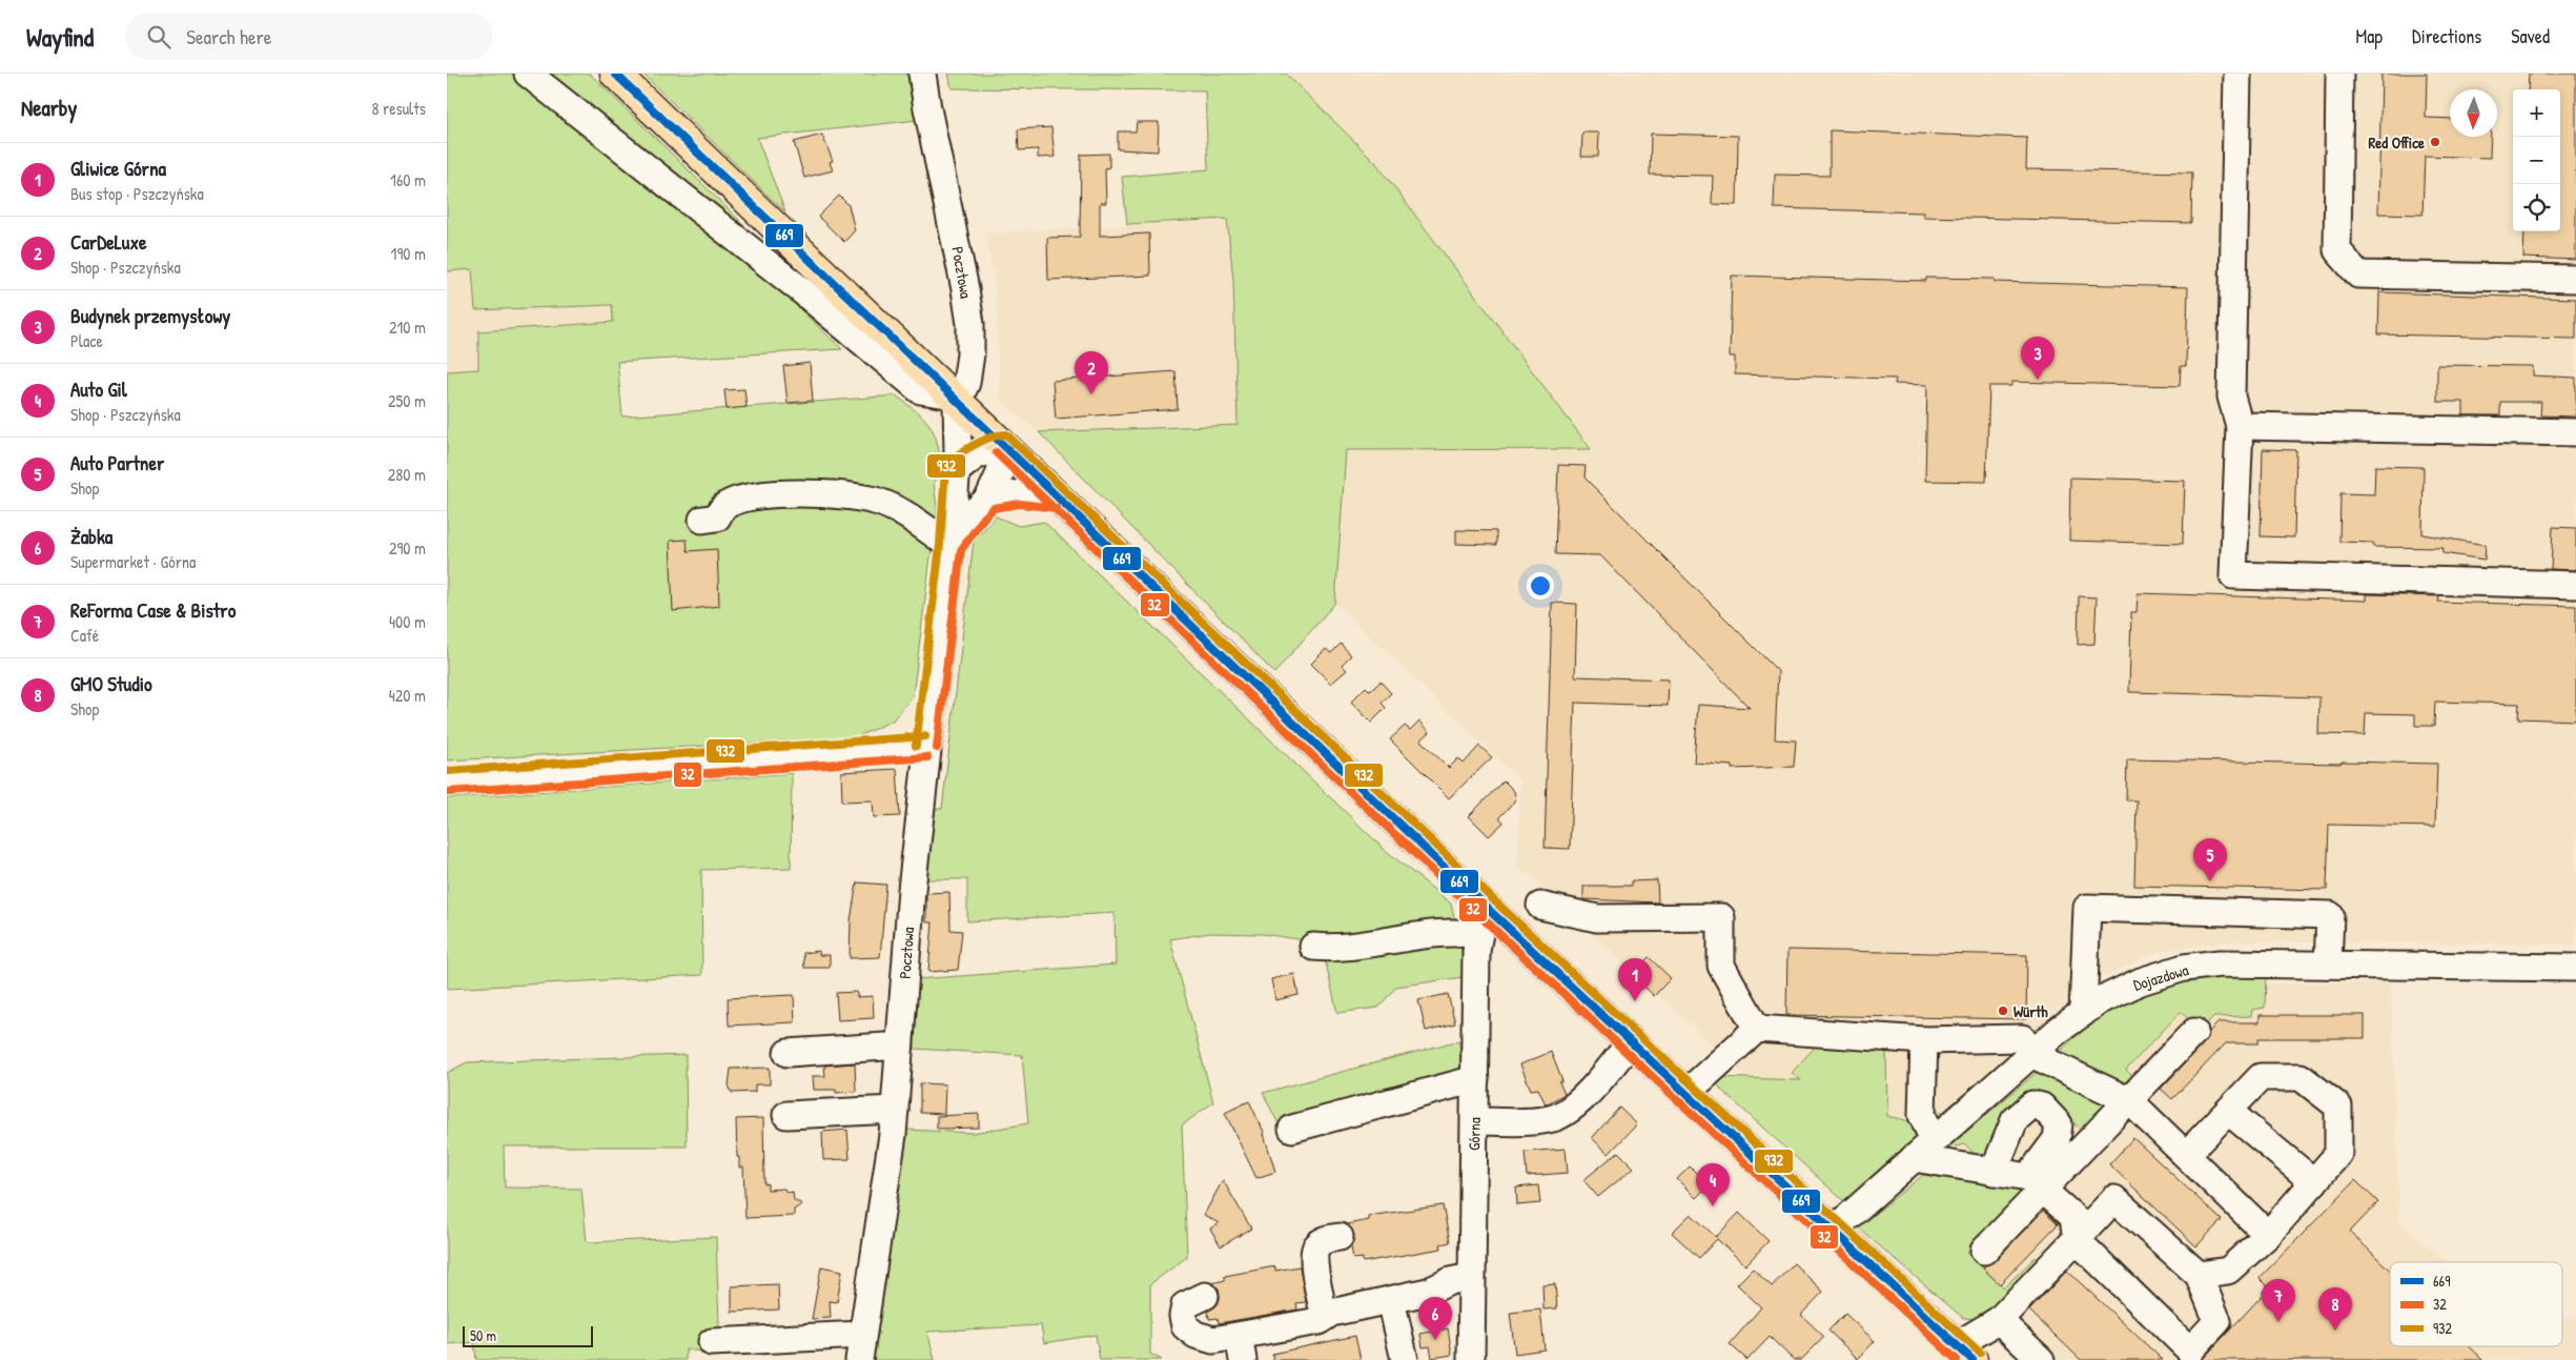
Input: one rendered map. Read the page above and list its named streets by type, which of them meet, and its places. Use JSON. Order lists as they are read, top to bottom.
{
  "streets": {
    "street": ["Pocztowa", "Dojazdowa", "Górna"]
  },
  "places": ["Red Office", "Würth"],
  "lines": ["transit line 669", "transit line 932", "transit line 32"],
  "legend": ["669", "32", "932"],
  "scale_bar": "50 m",
  "north": "bottom",
  "page": {
    "header": "Wayfind",
    "search": "Search here",
    "nav": ["Map", "Directions", "Saved"],
    "heading": ["Nearby", "8 results"],
    "map_buttons": ["+", "−"],
    "list": [
      {
        "mark": "1",
        "name": "Gliwice Górna",
        "note": "Bus stop · Pszczyńska",
        "value": "160 m"
      },
      {
        "mark": "2",
        "name": "CarDeLuxe",
        "note": "Shop · Pszczyńska",
        "value": "190 m"
      },
      {
        "mark": "3",
        "name": "Budynek przemysłowy",
        "note": "Place",
        "value": "210 m"
      },
      {
        "mark": "4",
        "name": "Auto Gil",
        "note": "Shop · Pszczyńska",
        "value": "250 m"
      },
      {
        "mark": "5",
        "name": "Auto Partner",
        "note": "Shop",
        "value": "280 m"
      },
      {
        "mark": "6",
        "name": "Żabka",
        "note": "Supermarket · Górna",
        "value": "290 m"
      },
      {
        "mark": "7",
        "name": "ReForma Case & Bistro",
        "note": "Café",
        "value": "400 m"
      },
      {
        "mark": "8",
        "name": "GMO Studio",
        "note": "Shop",
        "value": "420 m"
      }
    ],
    "pins": [
      "3",
      "2",
      "5",
      "1",
      "4",
      "7",
      "8",
      "6"
    ],
    "scale": "50 m"
  }
}
